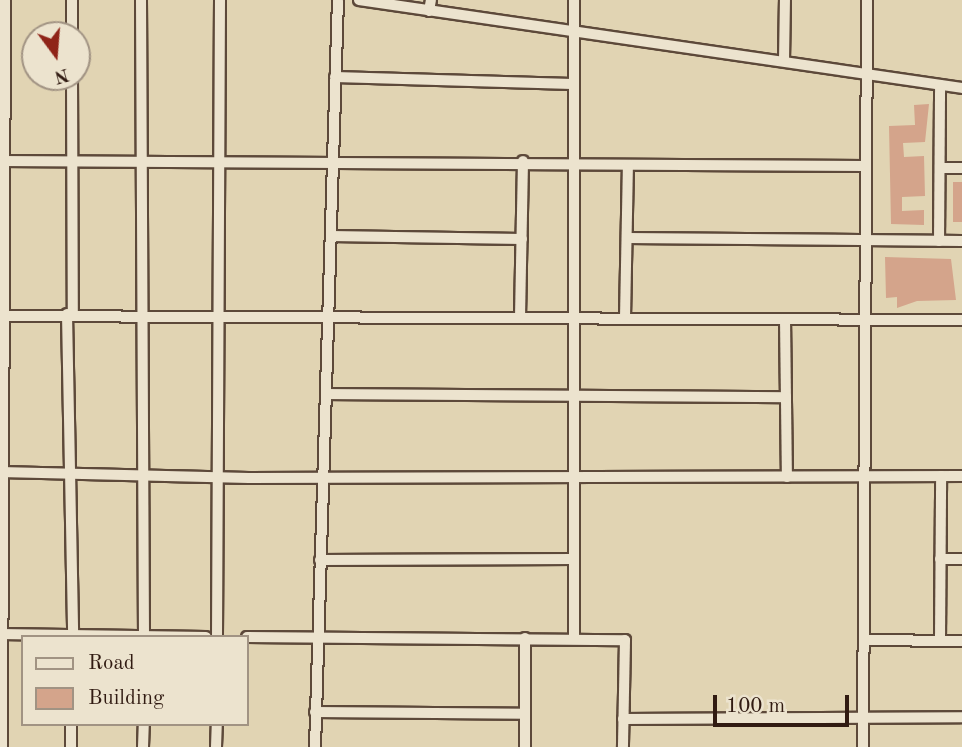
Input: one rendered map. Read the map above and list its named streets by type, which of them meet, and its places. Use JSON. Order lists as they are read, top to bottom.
{
  "legend": ["Road", "Building"],
  "scale_bar": "100 m",
  "north": "bottom"
}
